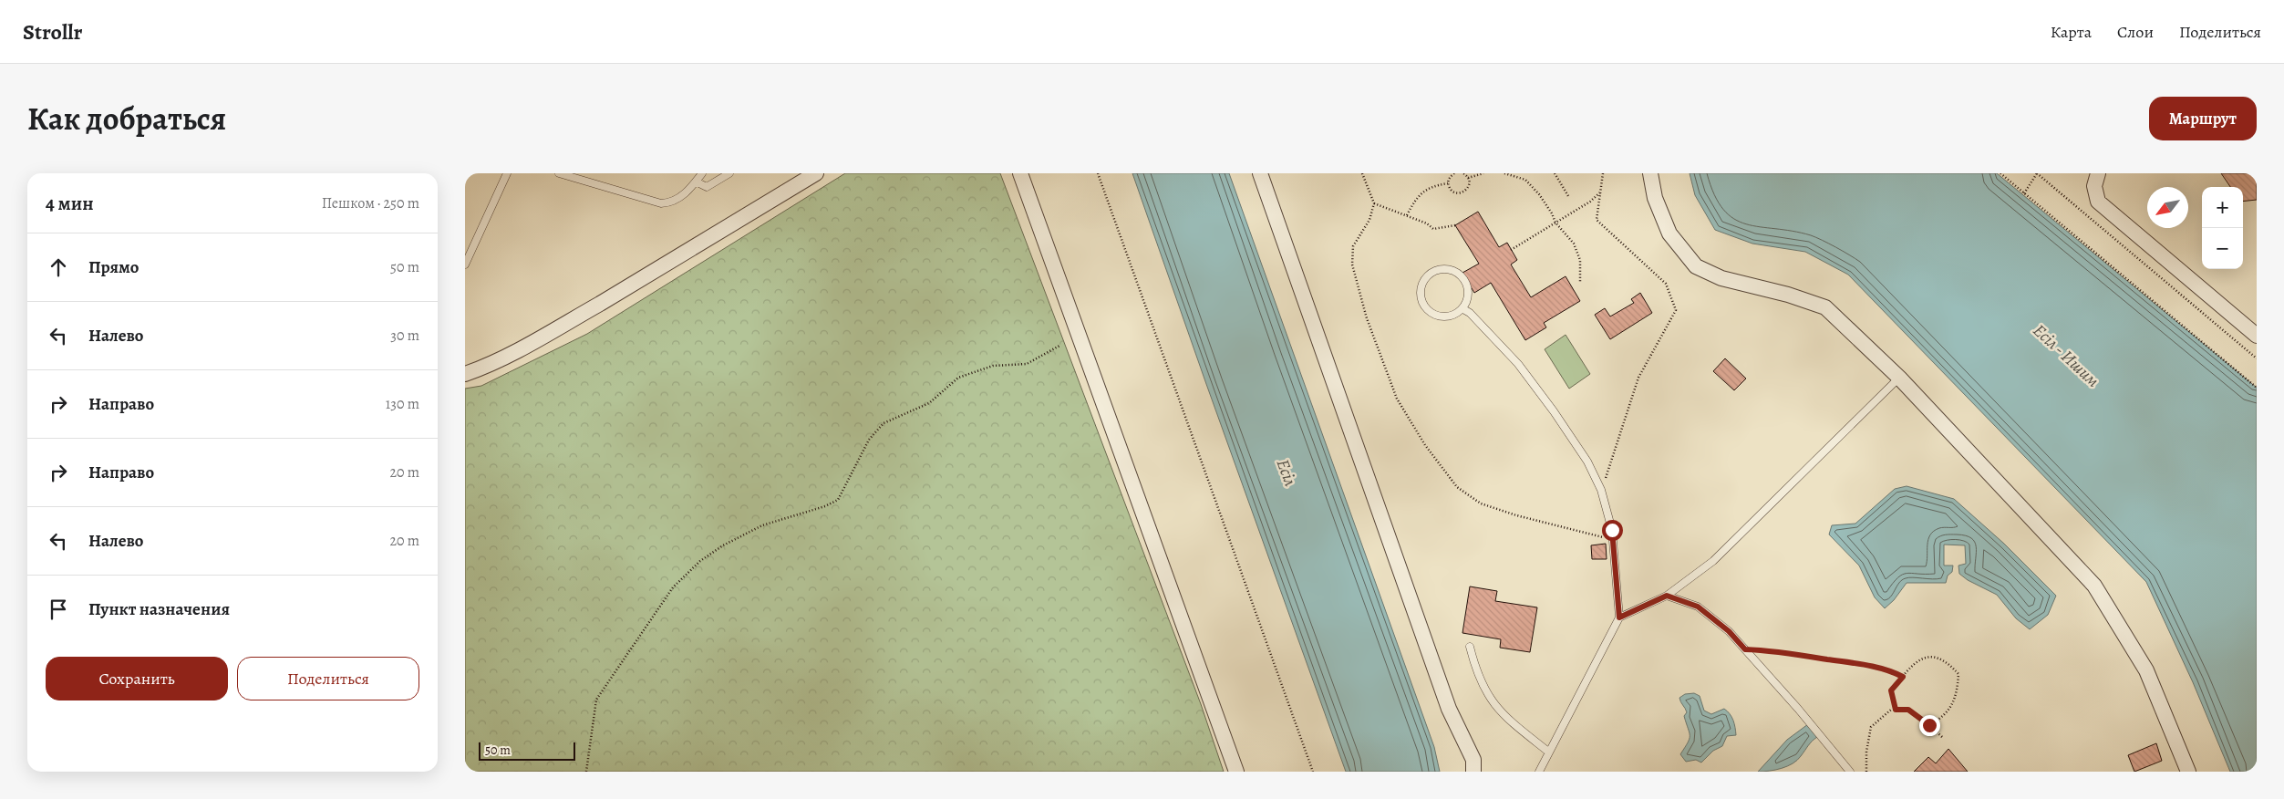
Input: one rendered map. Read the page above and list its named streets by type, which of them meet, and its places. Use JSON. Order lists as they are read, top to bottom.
{
  "water": ["Есіл - Ишим", "Есіл"],
  "scale_bar": "50 m",
  "north": "bottom left",
  "page": {
    "header": "Strollr",
    "nav": ["Карта", "Слои", "Поделиться"],
    "title": "Как добраться",
    "buttons": [
      "Маршрут",
      ["Сохранить", "Поделиться"]
    ],
    "heading": ["4 мин", "Пешком · 250 m"],
    "map_buttons": ["+", "−"],
    "list": [
      ["Прямо", "50 m"],
      ["Налево", "30 m"],
      ["Направо", "130 m"],
      ["Направо", "20 m"],
      ["Налево", "20 m"],
      "Пункт назначения"
    ],
    "scale": "50 m"
  }
}
